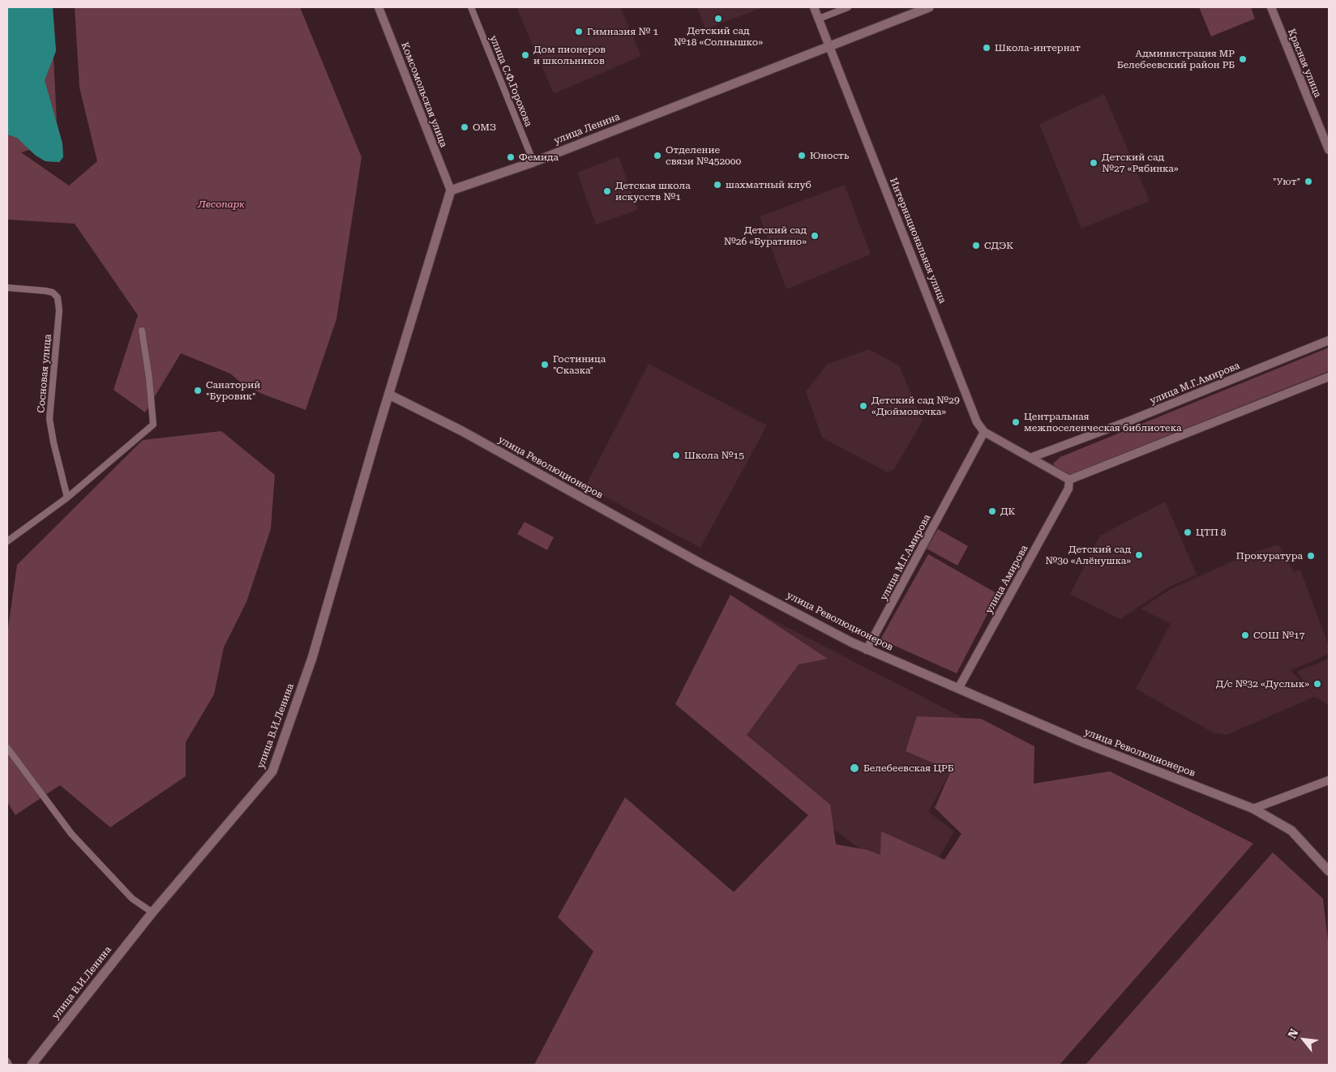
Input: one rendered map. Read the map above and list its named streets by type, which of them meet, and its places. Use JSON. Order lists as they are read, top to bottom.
{
  "streets": {
    "main road": ["улица Ленина", "улица Революционеров", "улица В.И.Ленина"],
    "street": [
      "Красная улица",
      "улица С.Ф.Горохова",
      "Комсомольская улица",
      "Интернациональная улица",
      "Сосновая улица",
      "улица М.Г.Амирова",
      "улица Амирова"
    ]
  },
  "crossings": [
    ["улица С.Ф.Горохова", "улица Ленина"],
    ["Комсомольская улица", "улица Ленина"],
    ["улица Ленина", "Интернациональная улица"],
    ["Интернациональная улица", "улица М.Г.Амирова"],
    ["улица М.Г.Амирова", "улица Революционеров"],
    ["улица Революционеров", "улица Амирова"],
    ["улица Революционеров", "улица В.И.Ленина"]
  ],
  "parks": ["Лесопарк"],
  "places": [
    "Детский сад №18 «Солнышко»",
    "Гимназия № 1",
    "Школа-интернат",
    "Дом пионеров и школьников",
    "Администрация МР Белебеевский район РБ",
    "ОМЗ",
    "Отделение связи №452000",
    "Юность",
    "Фемида",
    "Детский сад №27 «Рябинка»",
    "\"Уют\"",
    "шахматный клуб",
    "Детская школа искусств №1",
    "Детский сад №26 «Буратино»",
    "СДЭК",
    "Гостиница \"Сказка\"",
    "Санаторий \"Буровик\"",
    "Детский сад №29 «Дюймовочка»",
    "Центральная межпоселенческая библиотека",
    "Школа №15",
    "ДК",
    "ЦТП 8",
    "Детский сад №30 «Алёнушка»",
    "Прокуратура",
    "СОШ №17",
    "Д/с №32 «Дуслык»",
    "Белебеевская ЦРБ"
  ],
  "north": "top left"
}
